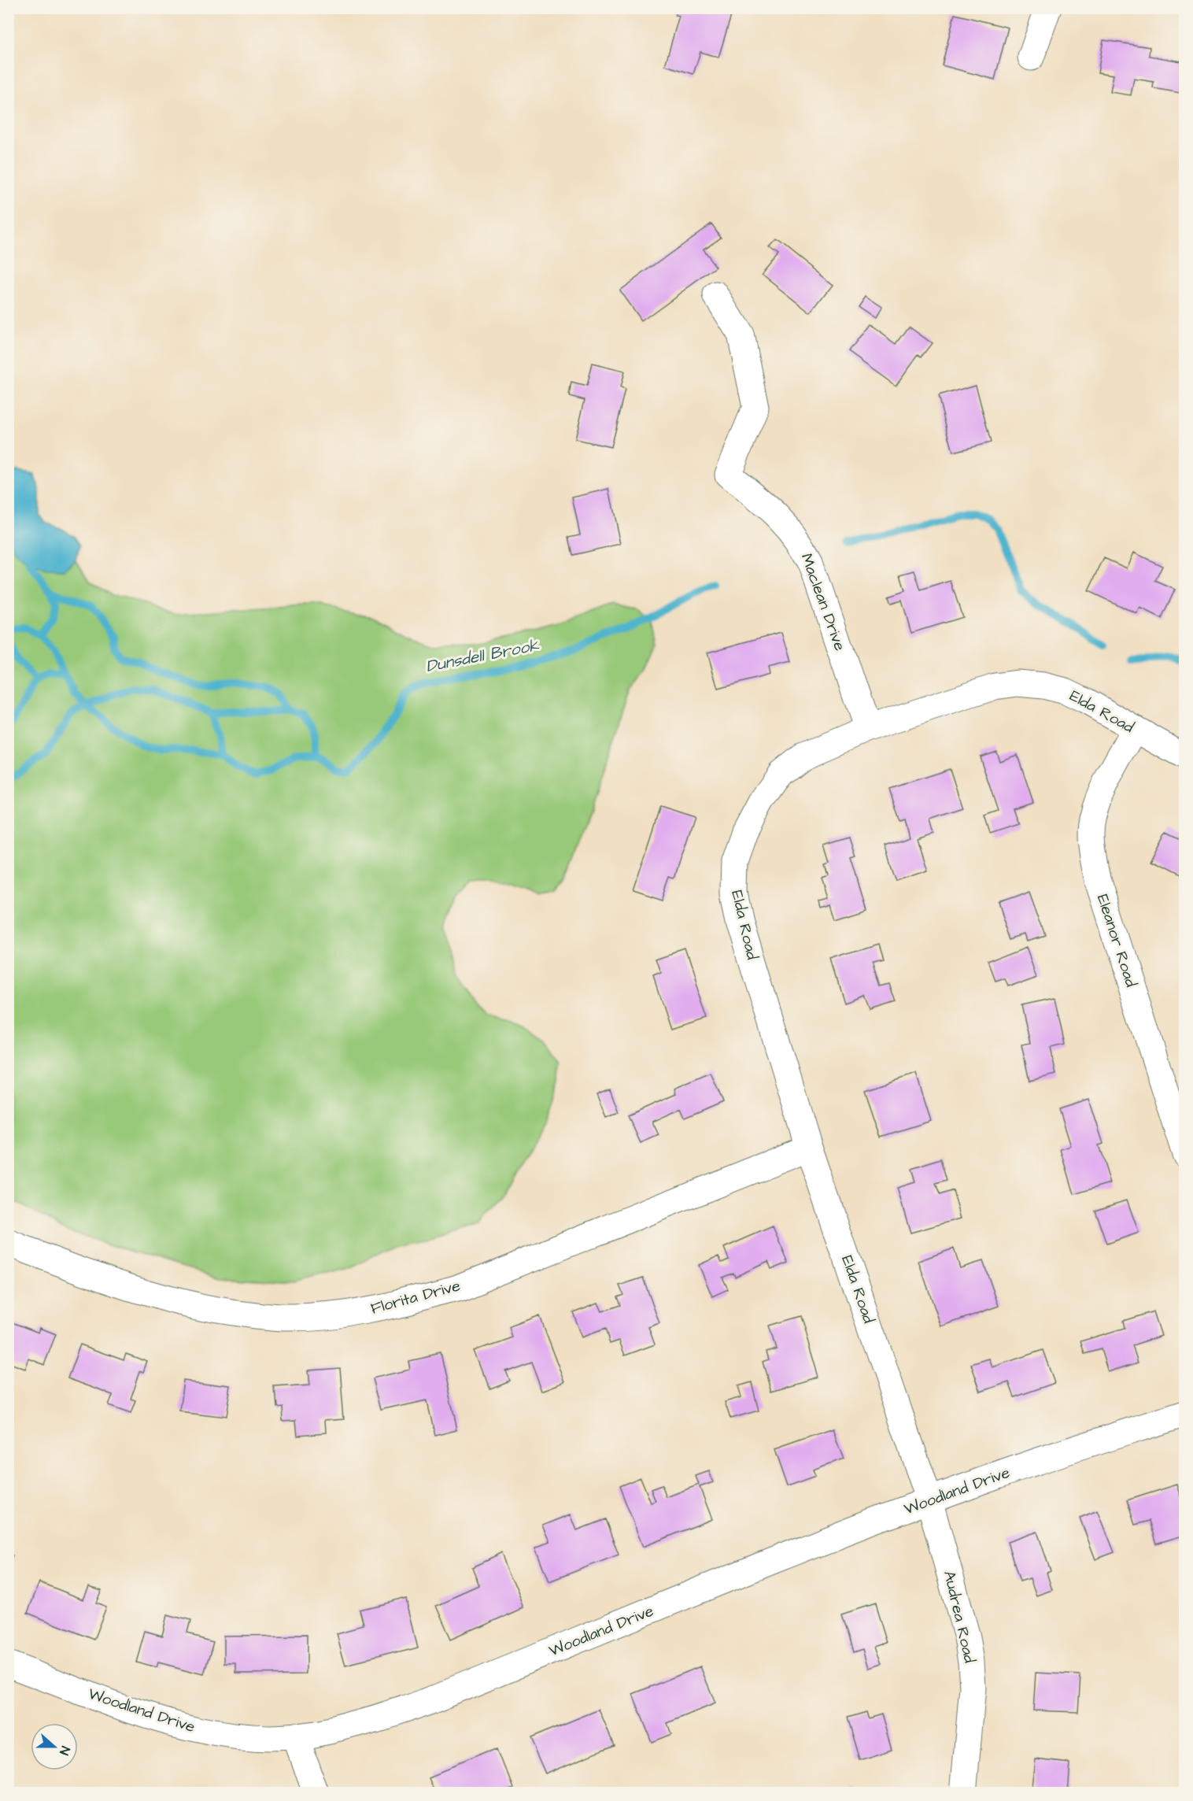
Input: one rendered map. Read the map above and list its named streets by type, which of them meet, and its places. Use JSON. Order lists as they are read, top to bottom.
{
  "streets": {
    "street": [
      "Maclean Drive",
      "Elda Road",
      "Eleanor Road",
      "Florita Drive",
      "Woodland Drive",
      "Audrea Road"
    ]
  },
  "crossings": [
    ["Maclean Drive", "Elda Road"],
    ["Elda Road", "Eleanor Road"],
    ["Elda Road", "Florita Drive"],
    ["Elda Road", "Woodland Drive"],
    ["Elda Road", "Audrea Road"],
    ["Woodland Drive", "Audrea Road"]
  ],
  "water": ["Dunsdell Brook"],
  "north": "right"
}
